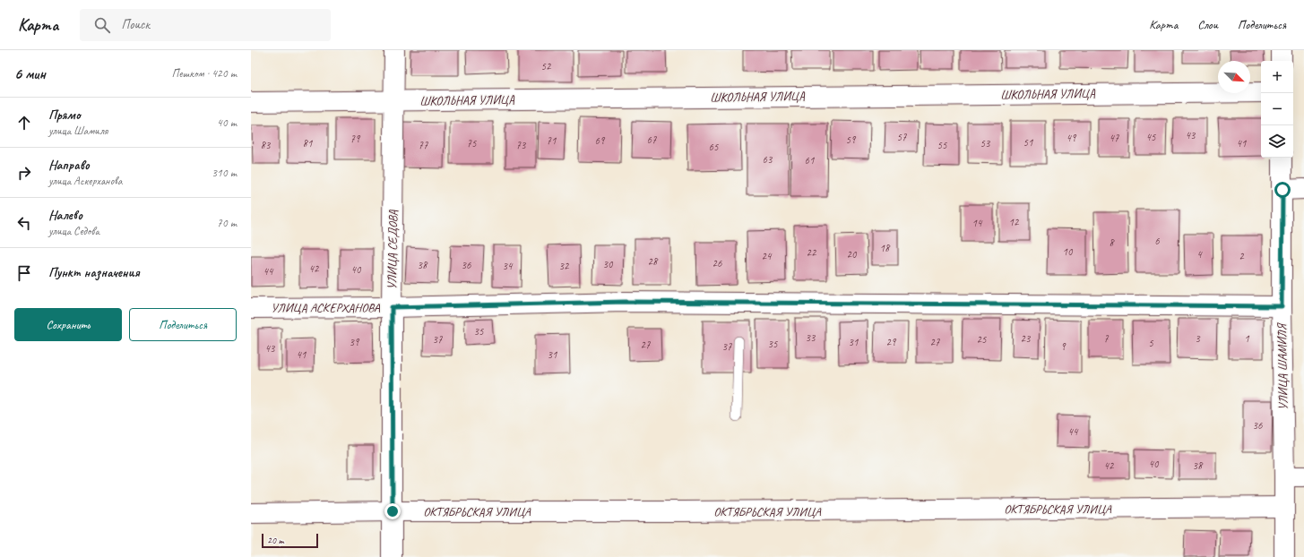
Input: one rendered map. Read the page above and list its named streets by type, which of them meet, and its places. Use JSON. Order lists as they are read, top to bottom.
{
  "streets": {
    "street": [
      "ШКОЛЬНАЯ УЛИЦА",
      "УЛИЦА СЕДОВА",
      "УЛИЦА АСКЕРХАНОВА",
      "УЛИЦА ШАМИЛЯ",
      "ОКТЯБРЬСКАЯ УЛИЦА"
    ]
  },
  "crossings": [
    ["ШКОЛЬНАЯ УЛИЦА", "УЛИЦА СЕДОВА"],
    ["УЛИЦА СЕДОВА", "УЛИЦА АСКЕРХАНОВА"],
    ["УЛИЦА СЕДОВА", "ОКТЯБРЬСКАЯ УЛИЦА"],
    ["УЛИЦА АСКЕРХАНОВА", "УЛИЦА ШАМИЛЯ"],
    ["УЛИЦА ШАМИЛЯ", "ОКТЯБРЬСКАЯ УЛИЦА"]
  ],
  "house_numbers": [
    "52",
    "43",
    "57",
    "45",
    "49",
    "47",
    "79",
    "67",
    "59",
    "71",
    "69",
    "51",
    "81",
    "75",
    "53",
    "41",
    "83",
    "77",
    "73",
    "55",
    "65",
    "63",
    "61",
    "12",
    "14",
    "6",
    "8",
    "18",
    "10",
    "22",
    "20",
    "4",
    "24",
    "2",
    "28",
    "26",
    "30",
    "38",
    "36",
    "34",
    "32",
    "42",
    "40",
    "44",
    "35",
    "33",
    "23",
    "7",
    "3",
    "1",
    "37",
    "25",
    "39",
    "31",
    "29",
    "27",
    "5",
    "35",
    "27",
    "37",
    "9",
    "43",
    "41",
    "31",
    "36",
    "44",
    "40",
    "42",
    "38"
  ],
  "scale_bar": "20 m",
  "north": "bottom right",
  "page": {
    "header": "Карта",
    "search": "Поиск",
    "nav": ["Карта", "Слои", "Поделиться"],
    "heading": ["6 мин", "Пешком · 420 m"],
    "map_buttons": ["+", "−"],
    "list": [
      ["Прямо", "улица Шамиля", "40 m"],
      ["Направо", "улица Аскерханова", "310 m"],
      ["Налево", "улица Седова", "70 m"],
      "Пункт назначения"
    ],
    "buttons": ["Сохранить", "Поделиться"],
    "scale": "20 m"
  }
}
